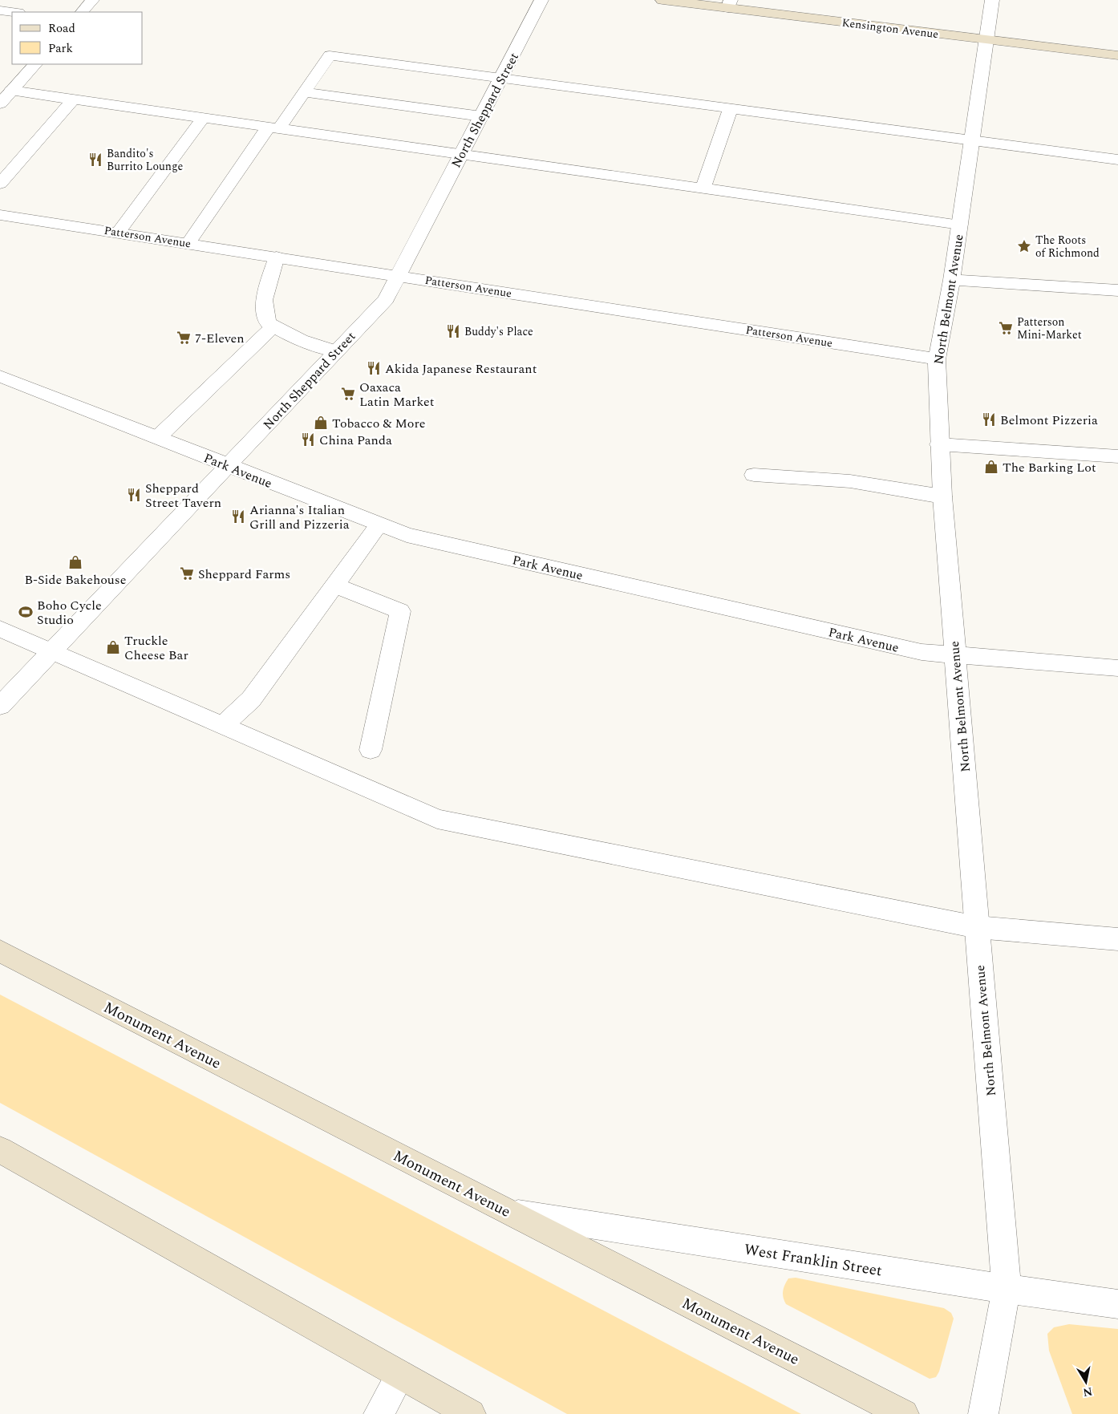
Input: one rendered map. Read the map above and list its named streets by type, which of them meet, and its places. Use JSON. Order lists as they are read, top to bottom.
{
  "streets": {
    "street": [
      "Kensington Avenue",
      "North Sheppard Street",
      "Patterson Avenue",
      "North Belmont Avenue",
      "Park Avenue",
      "Monument Avenue",
      "West Franklin Street"
    ]
  },
  "crossings": [
    ["Kensington Avenue", "North Belmont Avenue"],
    ["North Sheppard Street", "Patterson Avenue"],
    ["North Sheppard Street", "Park Avenue"],
    ["Patterson Avenue", "North Belmont Avenue"],
    ["North Belmont Avenue", "Park Avenue"],
    ["North Belmont Avenue", "West Franklin Street"],
    ["Monument Avenue", "West Franklin Street"]
  ],
  "places": {
    "restaurant": [
      "Bandito's Burrito Lounge",
      "Buddy's Place",
      "Akida Japanese Restaurant",
      "Belmont Pizzeria",
      "China Panda",
      "Sheppard Street Tavern",
      "Arianna's Italian Grill and Pizzeria"
    ],
    "place": ["The Roots of Richmond"],
    "supermarket": [
      "Patterson Mini-Market",
      "7-Eleven",
      "Oaxaca Latin Market",
      "Sheppard Farms"
    ],
    "shop": [
      "Tobacco & More",
      "The Barking Lot",
      "B-Side Bakehouse",
      "Truckle Cheese Bar"
    ],
    "sports": ["Boho Cycle Studio"]
  },
  "legend": ["Road", "Park"],
  "north": "bottom"
}
